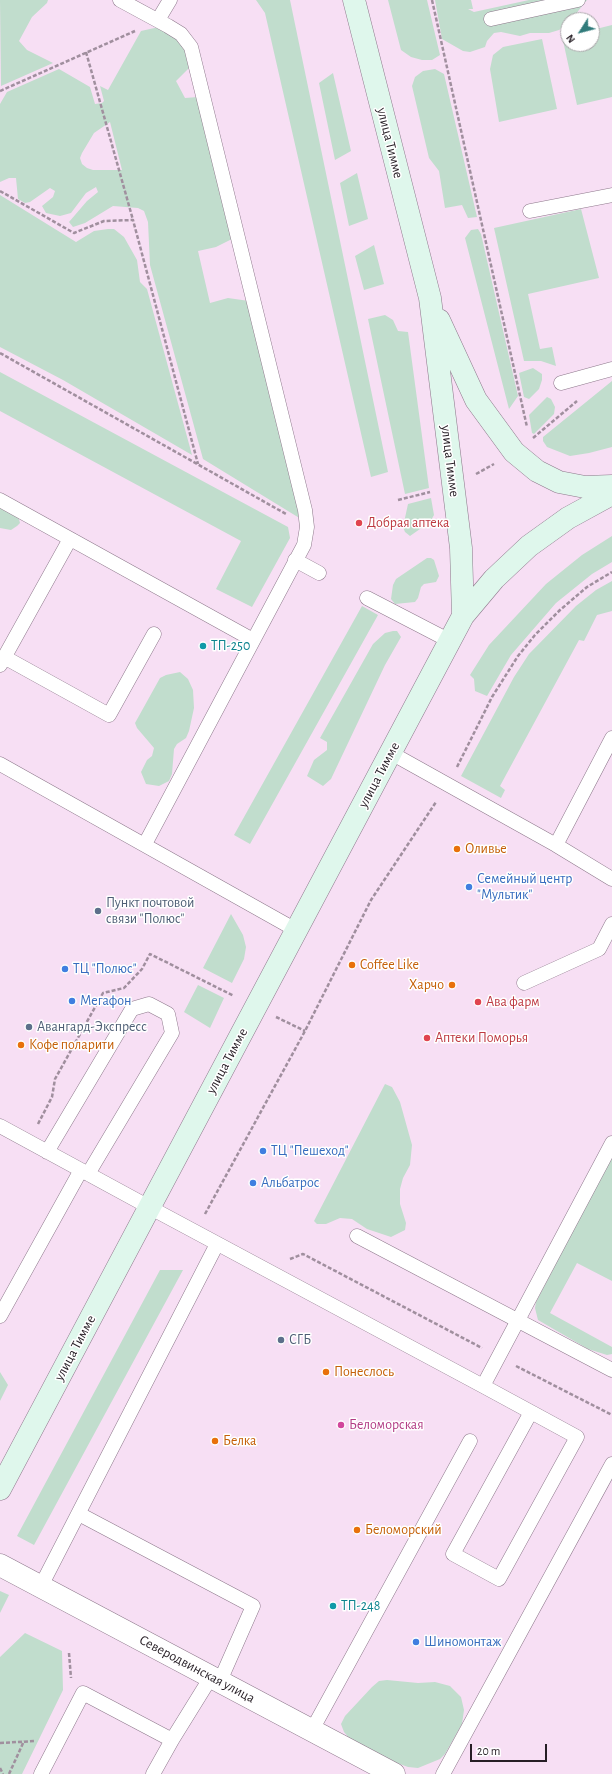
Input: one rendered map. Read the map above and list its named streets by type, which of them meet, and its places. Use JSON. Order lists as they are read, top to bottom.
{
  "streets": {
    "main road": ["улица Тимме"],
    "street": ["Северодвинская улица"]
  },
  "places": [
    "Добрая аптека",
    "ТП-250",
    "Оливье",
    "Семейный центр \"Мультик\"",
    "Пункт почтовой связи \"Полюс\"",
    "Coffee Like",
    "ТЦ \"Полюс\"",
    "Харчо",
    "Мегафон",
    "Ава фарм",
    "Авангард-Экспресс",
    "Аптеки Поморья",
    "Кофе поларити",
    "ТЦ \"Пешеход\"",
    "Альбатрос",
    "СГБ",
    "Понеслось",
    "Беломорская",
    "Белка",
    "Беломорский",
    "ТП-248",
    "Шиномонтаж"
  ],
  "scale_bar": "20 m",
  "north": "bottom left"
}
